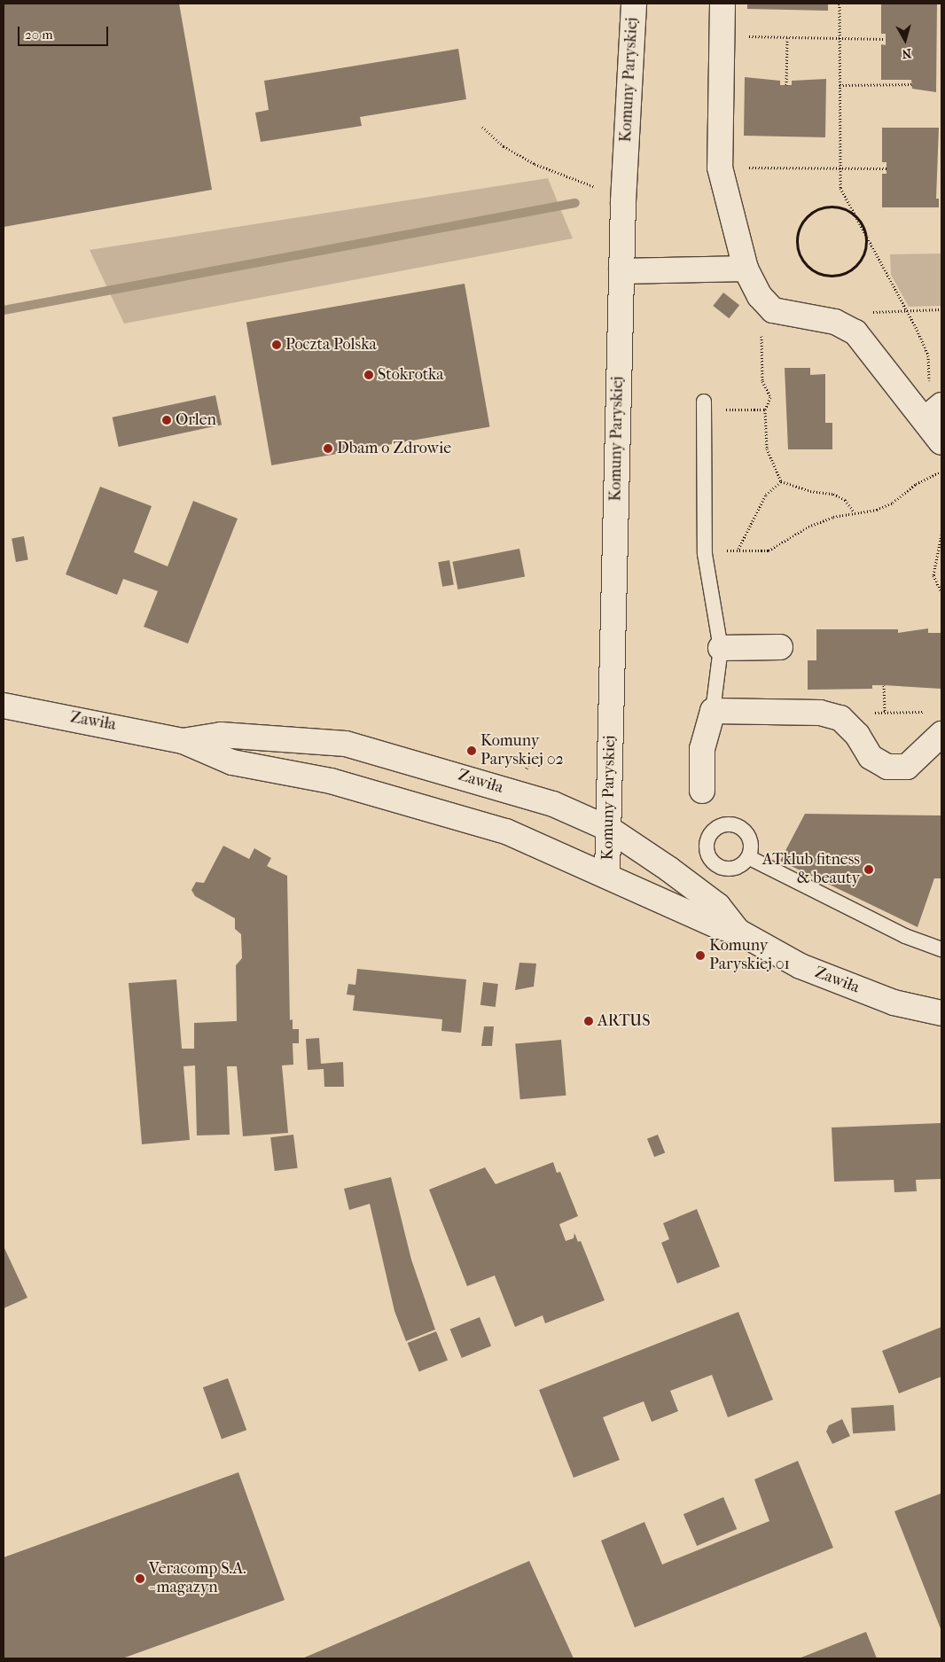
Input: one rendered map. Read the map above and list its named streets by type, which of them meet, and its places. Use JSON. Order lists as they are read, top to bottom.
{
  "streets": {
    "street": ["Komuny Paryskiej", "Zawiła"]
  },
  "crossings": [
    ["Komuny Paryskiej", "Zawiła"]
  ],
  "places": [
    "Poczta Polska",
    "Stokrotka",
    "Orlen",
    "Dbam o Zdrowie",
    "Komuny Paryskiej 02",
    "ATklub fitness & beauty",
    "Komuny Paryskiej 01",
    "ARTUS",
    "Veracomp S.A. - magazyn"
  ],
  "scale_bar": "20 m",
  "north": "bottom"
}
